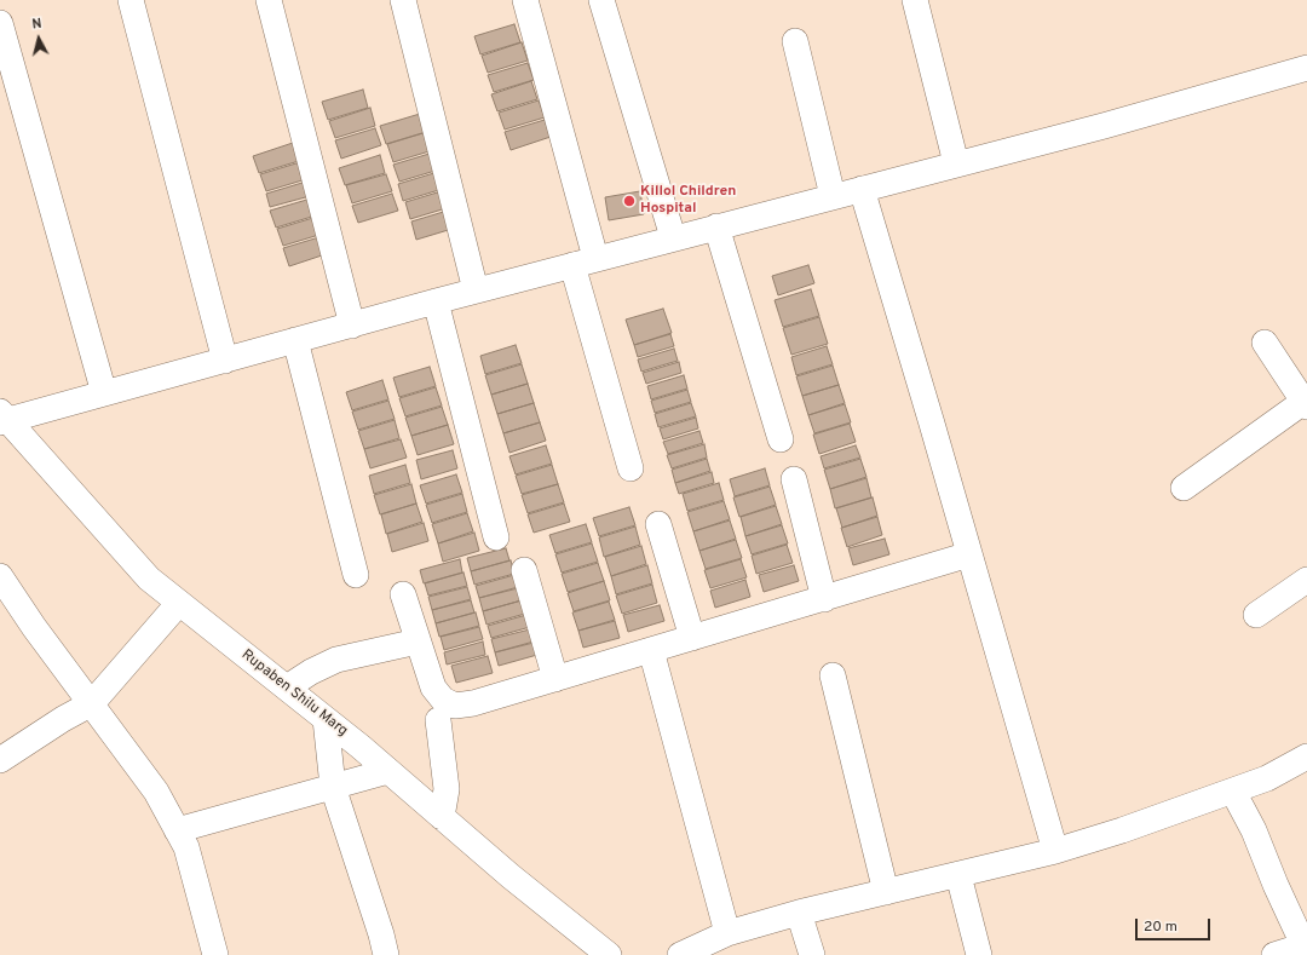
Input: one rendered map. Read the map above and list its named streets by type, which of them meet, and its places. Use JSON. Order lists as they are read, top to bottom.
{
  "streets": {
    "street": ["Rupaben Shilu Marg"]
  },
  "places": ["Killol Children Hospital"],
  "scale_bar": "20 m",
  "north": "top"
}
